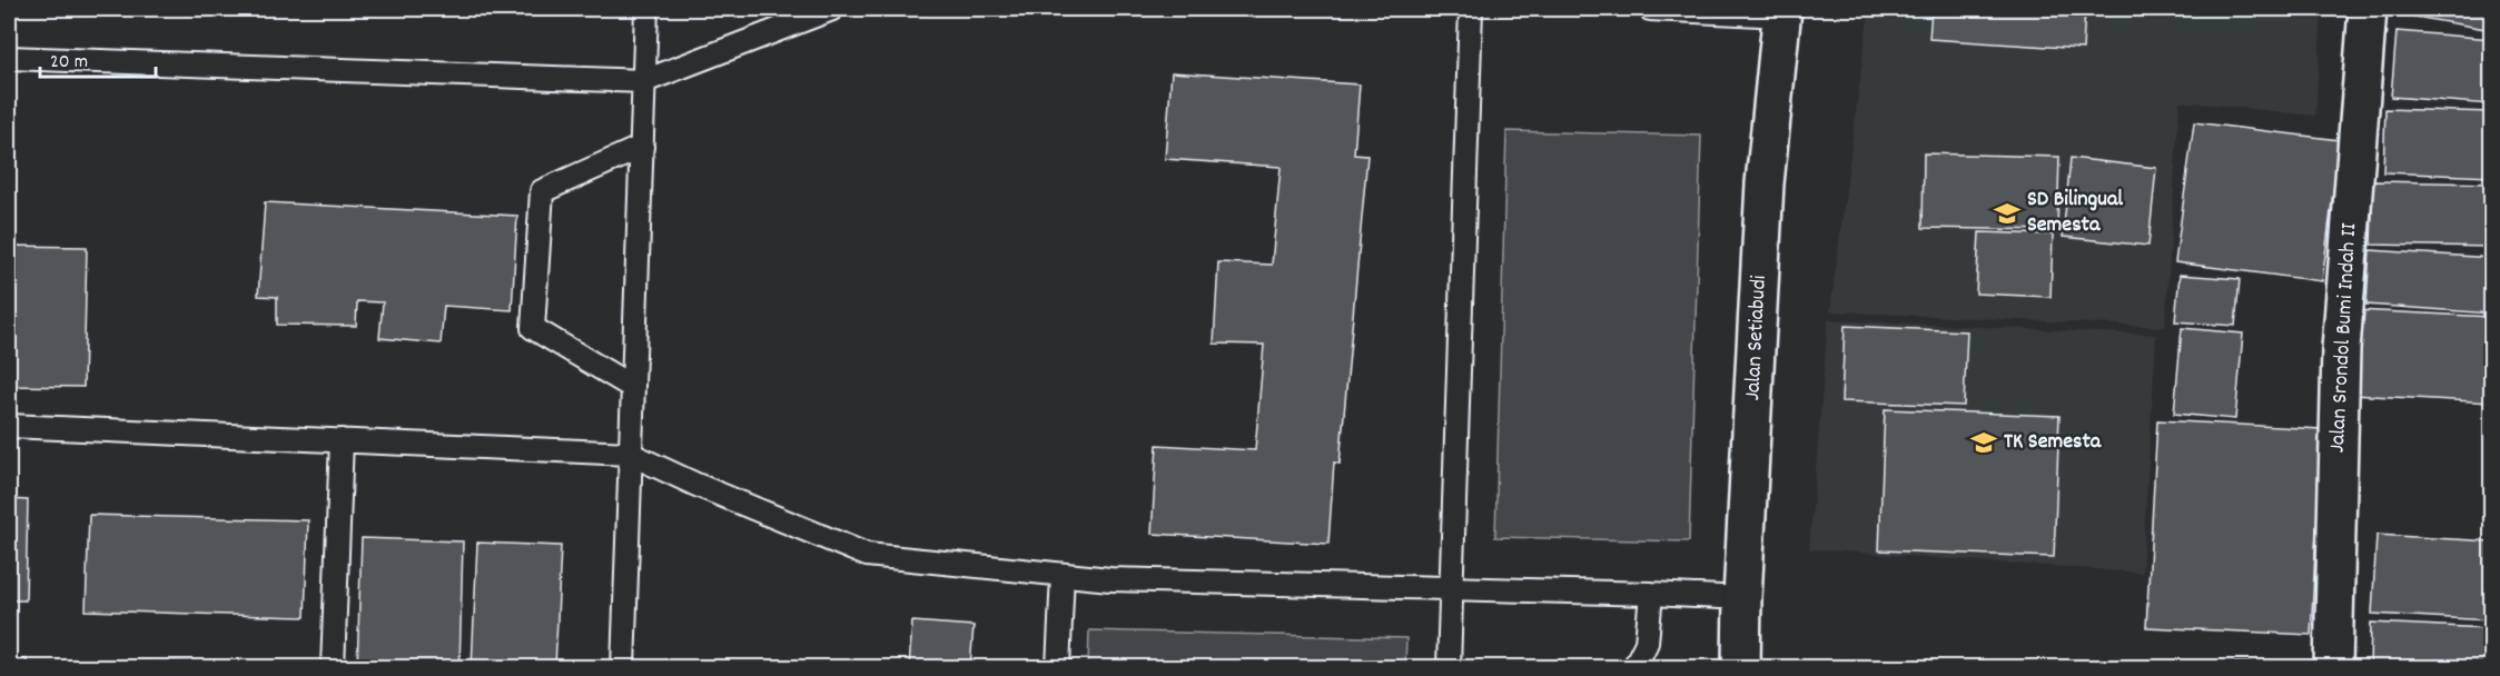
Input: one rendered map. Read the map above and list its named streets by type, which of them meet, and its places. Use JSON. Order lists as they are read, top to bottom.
{
  "streets": {
    "main road": ["Jalan Setiabudi", "Jalan Srondol Bumi Indah II"]
  },
  "places": {
    "school or university": ["SD Bilingual Semesta", "TK Semesta"]
  },
  "scale_bar": "20 m"
}
